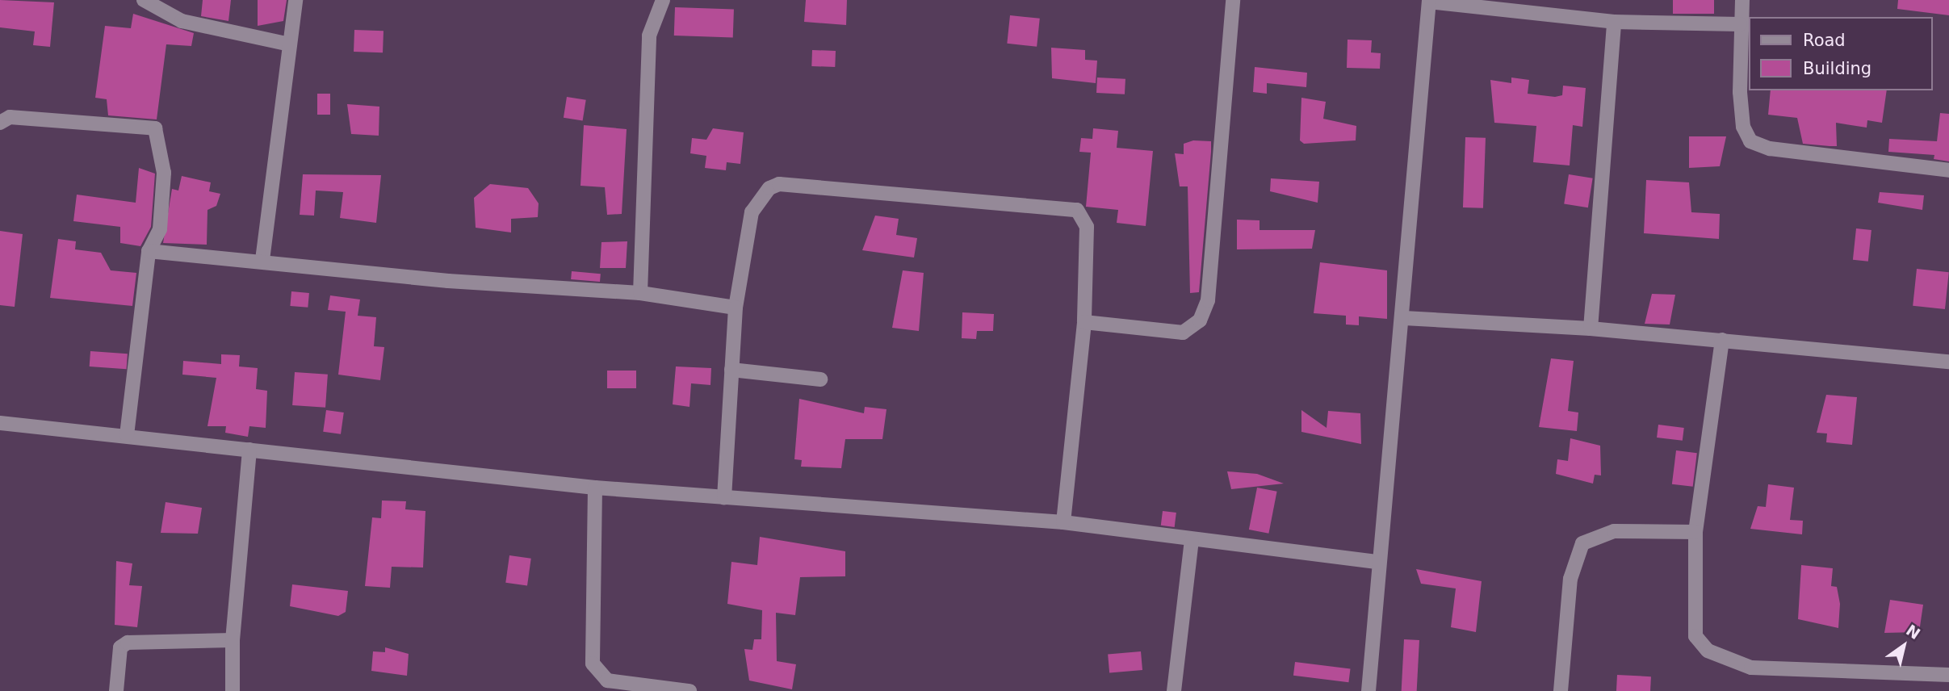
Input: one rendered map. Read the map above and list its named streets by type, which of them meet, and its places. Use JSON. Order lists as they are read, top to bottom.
{
  "legend": ["Road", "Building"],
  "north": "top right"
}
